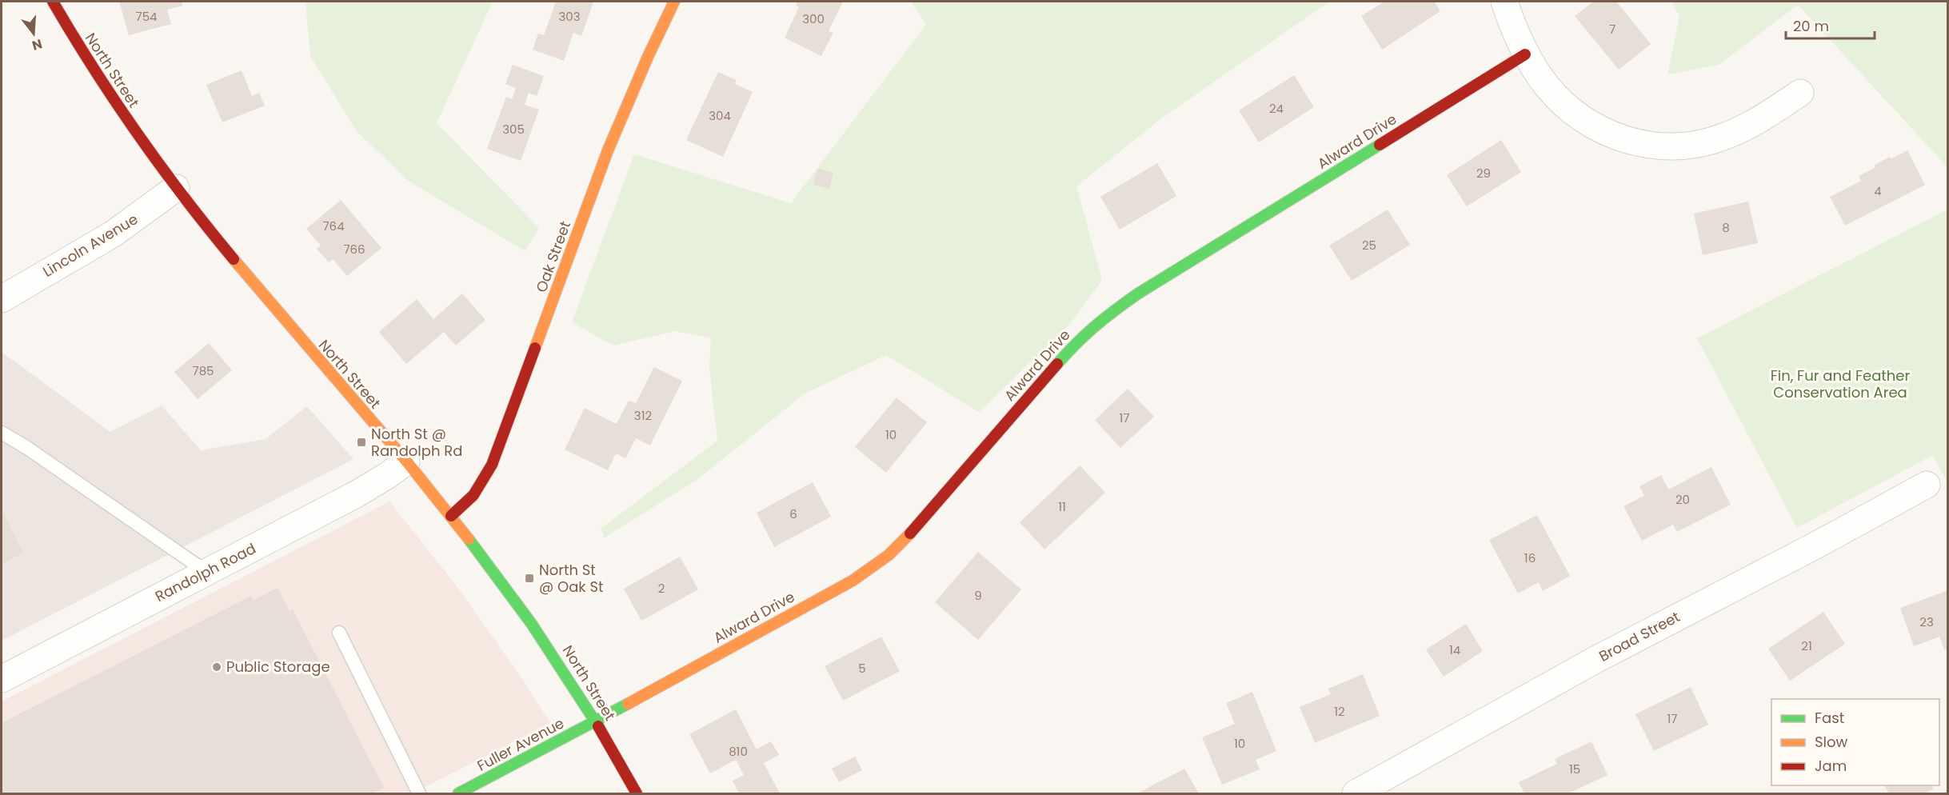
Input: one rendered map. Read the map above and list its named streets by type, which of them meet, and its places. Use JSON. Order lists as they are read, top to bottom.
{
  "streets": {
    "street": [
      "North Street",
      "Alward Drive",
      "Lincoln Avenue",
      "Oak Street",
      "Randolph Road",
      "Broad Street",
      "Fuller Avenue"
    ]
  },
  "crossings": [
    ["North Street", "Alward Drive"],
    ["North Street", "Lincoln Avenue"],
    ["North Street", "Oak Street"],
    ["North Street", "Randolph Road"],
    ["North Street", "Fuller Avenue"],
    ["Alward Drive", "Fuller Avenue"]
  ],
  "parks": ["Fin, Fur and Feather Conservation Area"],
  "places": {
    "transit": ["North St @ Randolph Rd", "North St @ Oak St"],
    "other": ["Public Storage"]
  },
  "house_numbers": [
    "754",
    "303",
    "300",
    "7",
    "24",
    "304",
    "305",
    "29",
    "4",
    "764",
    "8",
    "25",
    "766",
    "785",
    "312",
    "17",
    "10",
    "20",
    "11",
    "6",
    "16",
    "2",
    "9",
    "23",
    "21",
    "14",
    "5",
    "12",
    "17",
    "10",
    "810",
    "15"
  ],
  "legend": ["Fast", "Slow", "Jam"],
  "scale_bar": "20 m",
  "north": "bottom"
}
